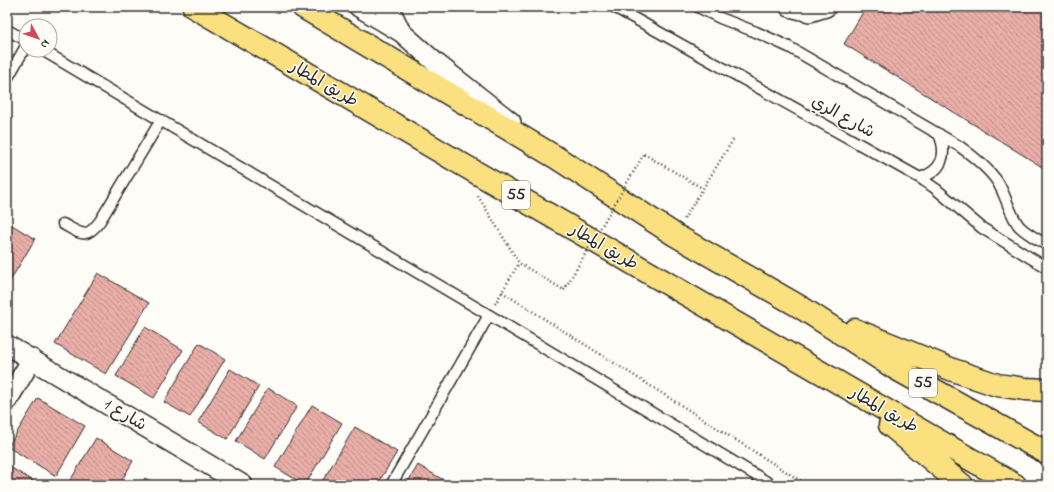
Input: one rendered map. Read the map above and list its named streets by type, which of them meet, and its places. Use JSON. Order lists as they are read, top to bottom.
{
  "streets": {
    "highway": ["طريق المطار", "55"],
    "street": ["شارع 1"],
    "lane": ["شارع الري"]
  },
  "north": "bottom right"
}
